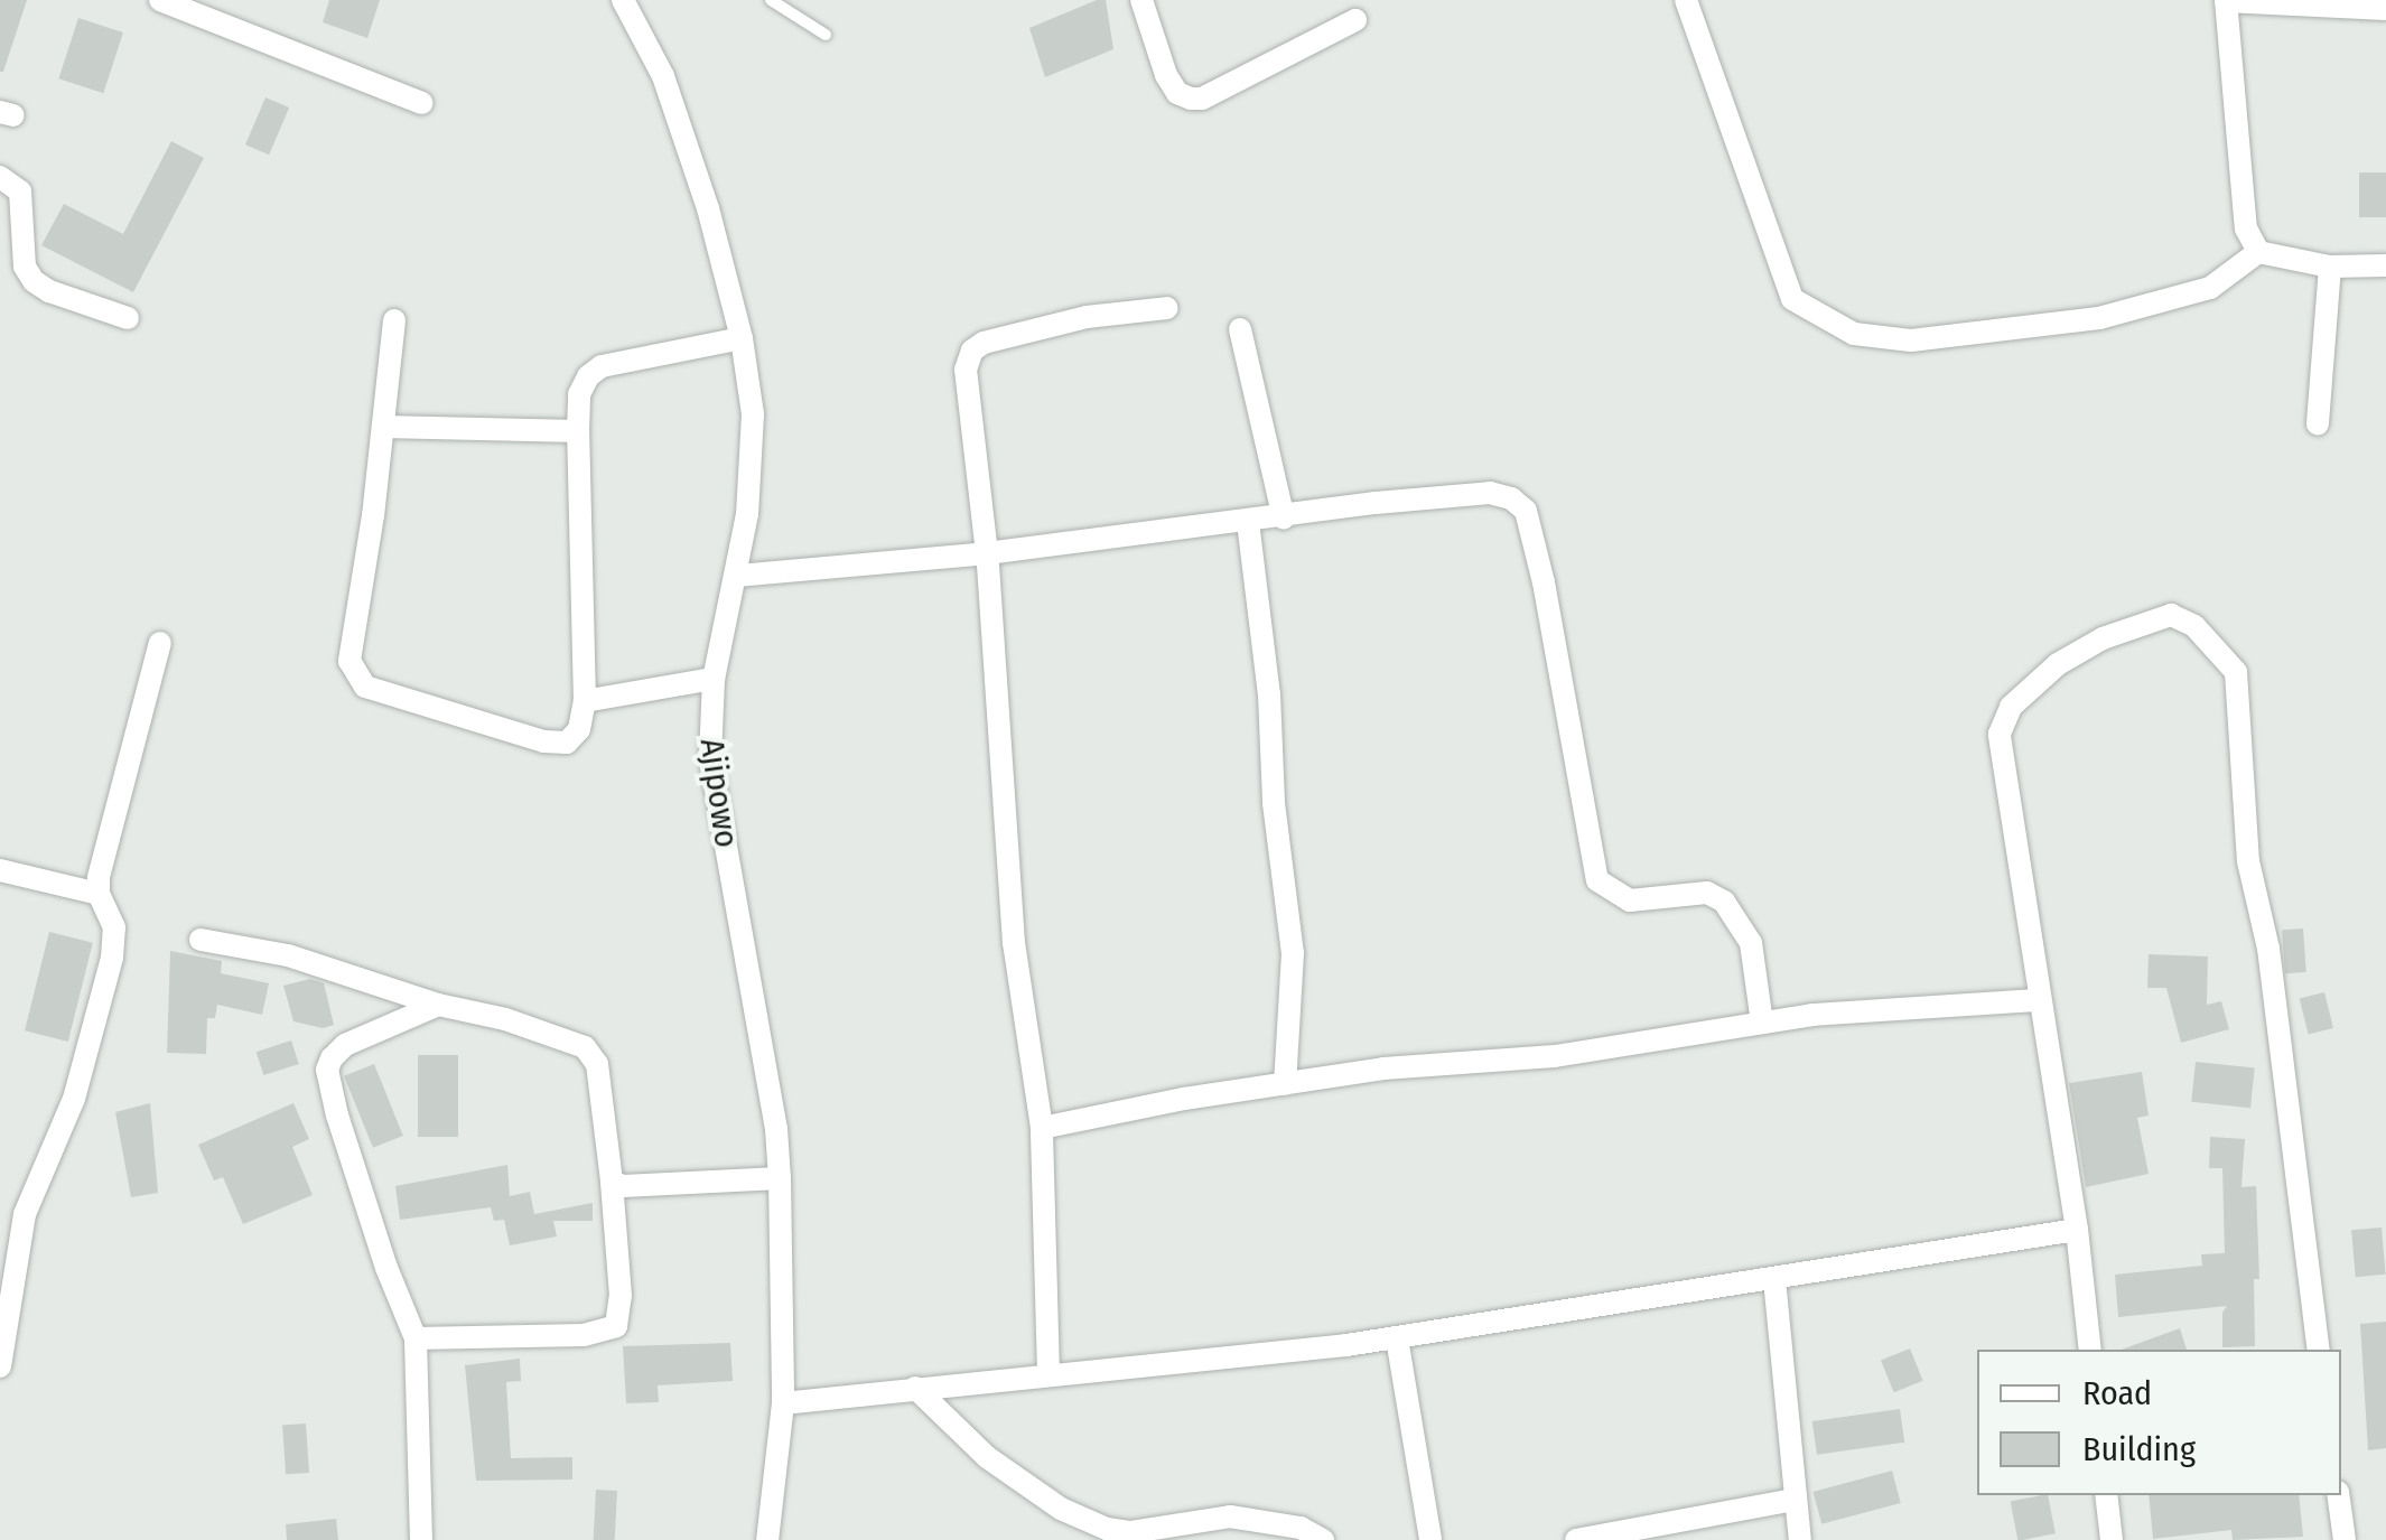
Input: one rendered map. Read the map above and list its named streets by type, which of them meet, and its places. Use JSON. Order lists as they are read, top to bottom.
{
  "streets": {
    "street": ["Ajipowo"]
  },
  "legend": ["Road", "Building"]
}
